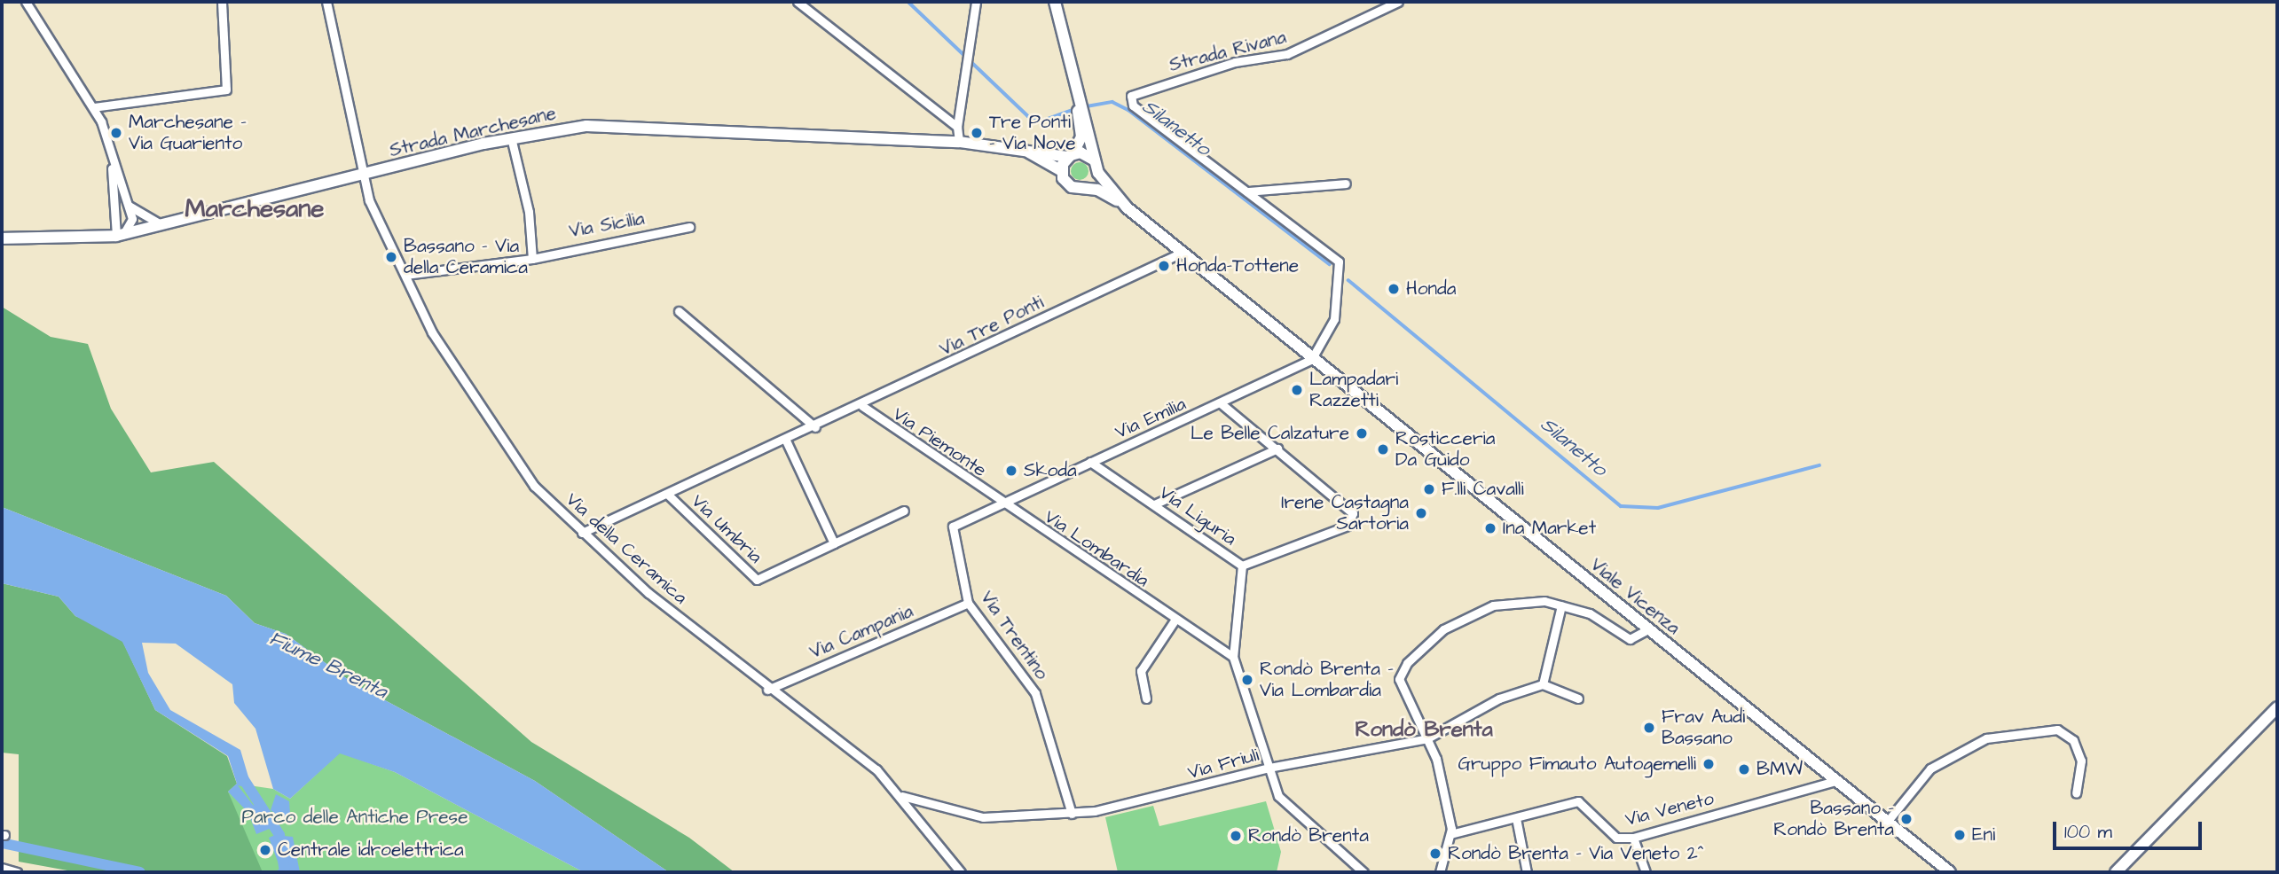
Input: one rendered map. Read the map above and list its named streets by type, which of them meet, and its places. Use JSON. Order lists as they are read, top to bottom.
{
  "streets": {
    "main road": ["Strada Marchesane", "Viale Vicenza"],
    "street": [
      "Strada Rivana",
      "Via Sicilia",
      "Via Tre Ponti",
      "Via Emilia",
      "Via Piemonte",
      "Via Liguria",
      "Via Umbria",
      "Via della Ceramica",
      "Via Lombardia",
      "Via Campania",
      "Via Trentino",
      "Via Friuli",
      "Via Veneto"
    ]
  },
  "crossings": [
    ["Strada Marchesane", "Via della Ceramica"],
    ["Strada Marchesane", "Viale Vicenza"],
    ["Via Sicilia", "Via della Ceramica"],
    ["Via Tre Ponti", "Via Piemonte"],
    ["Via Tre Ponti", "Via Umbria"],
    ["Via Tre Ponti", "Via della Ceramica"],
    ["Via Tre Ponti", "Viale Vicenza"],
    ["Via Emilia", "Via Piemonte"],
    ["Via Emilia", "Via Liguria"],
    ["Via Emilia", "Via Lombardia"],
    ["Via Emilia", "Viale Vicenza"],
    ["Via Emilia", "Via Trentino"],
    ["Via Piemonte", "Via Lombardia"],
    ["Via Piemonte", "Via Trentino"],
    ["Via Liguria", "Via Lombardia"],
    ["Via della Ceramica", "Via Campania"],
    ["Via della Ceramica", "Via Friuli"],
    ["Via Lombardia", "Via Trentino"],
    ["Viale Vicenza", "Via Veneto"],
    ["Via Campania", "Via Trentino"],
    ["Via Trentino", "Via Friuli"]
  ],
  "districts": ["Marchesane", "Rondò Brenta"],
  "water": ["Silanetto", "Fiume Brenta"],
  "parks": ["Parco delle Antiche Prese"],
  "places": [
    "Marchesane - Via Guariento",
    "Tre Ponti - Via Nove",
    "Bassano - Via della Ceramica",
    "Honda-Tottene",
    "Honda",
    "Lampadari Razzetti",
    "Le Belle Calzature",
    "Rosticceria Da Guido",
    "Skoda",
    "F.lli Cavalli",
    "Irene Castagna Sartoria",
    "Ina Market",
    "Rondò Brenta - Via Lombardia",
    "Frav Audi Bassano",
    "Gruppo Fimauto Autogemelli",
    "BMW",
    "Bassano - Rondò Brenta",
    "Eni",
    "Rondò Brenta",
    "Centrale idroelettrica",
    "Rondò Brenta - Via Veneto 2^"
  ],
  "scale_bar": "100 m"
}
